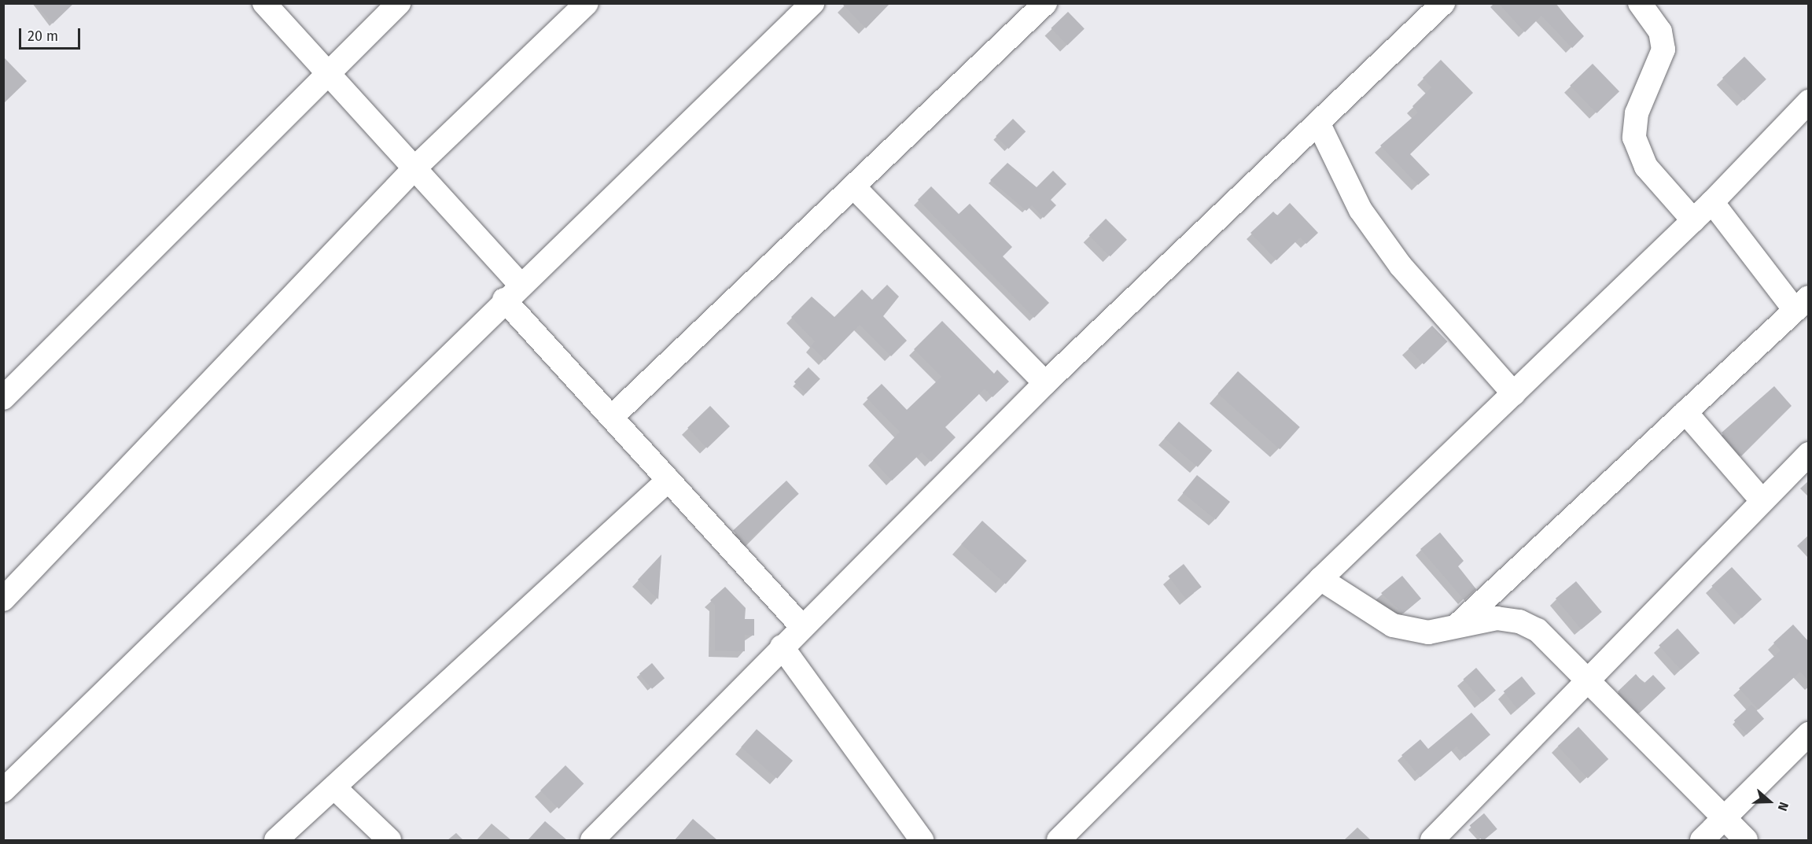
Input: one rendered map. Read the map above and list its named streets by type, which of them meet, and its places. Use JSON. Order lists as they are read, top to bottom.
{
  "scale_bar": "20 m",
  "north": "right"
}
